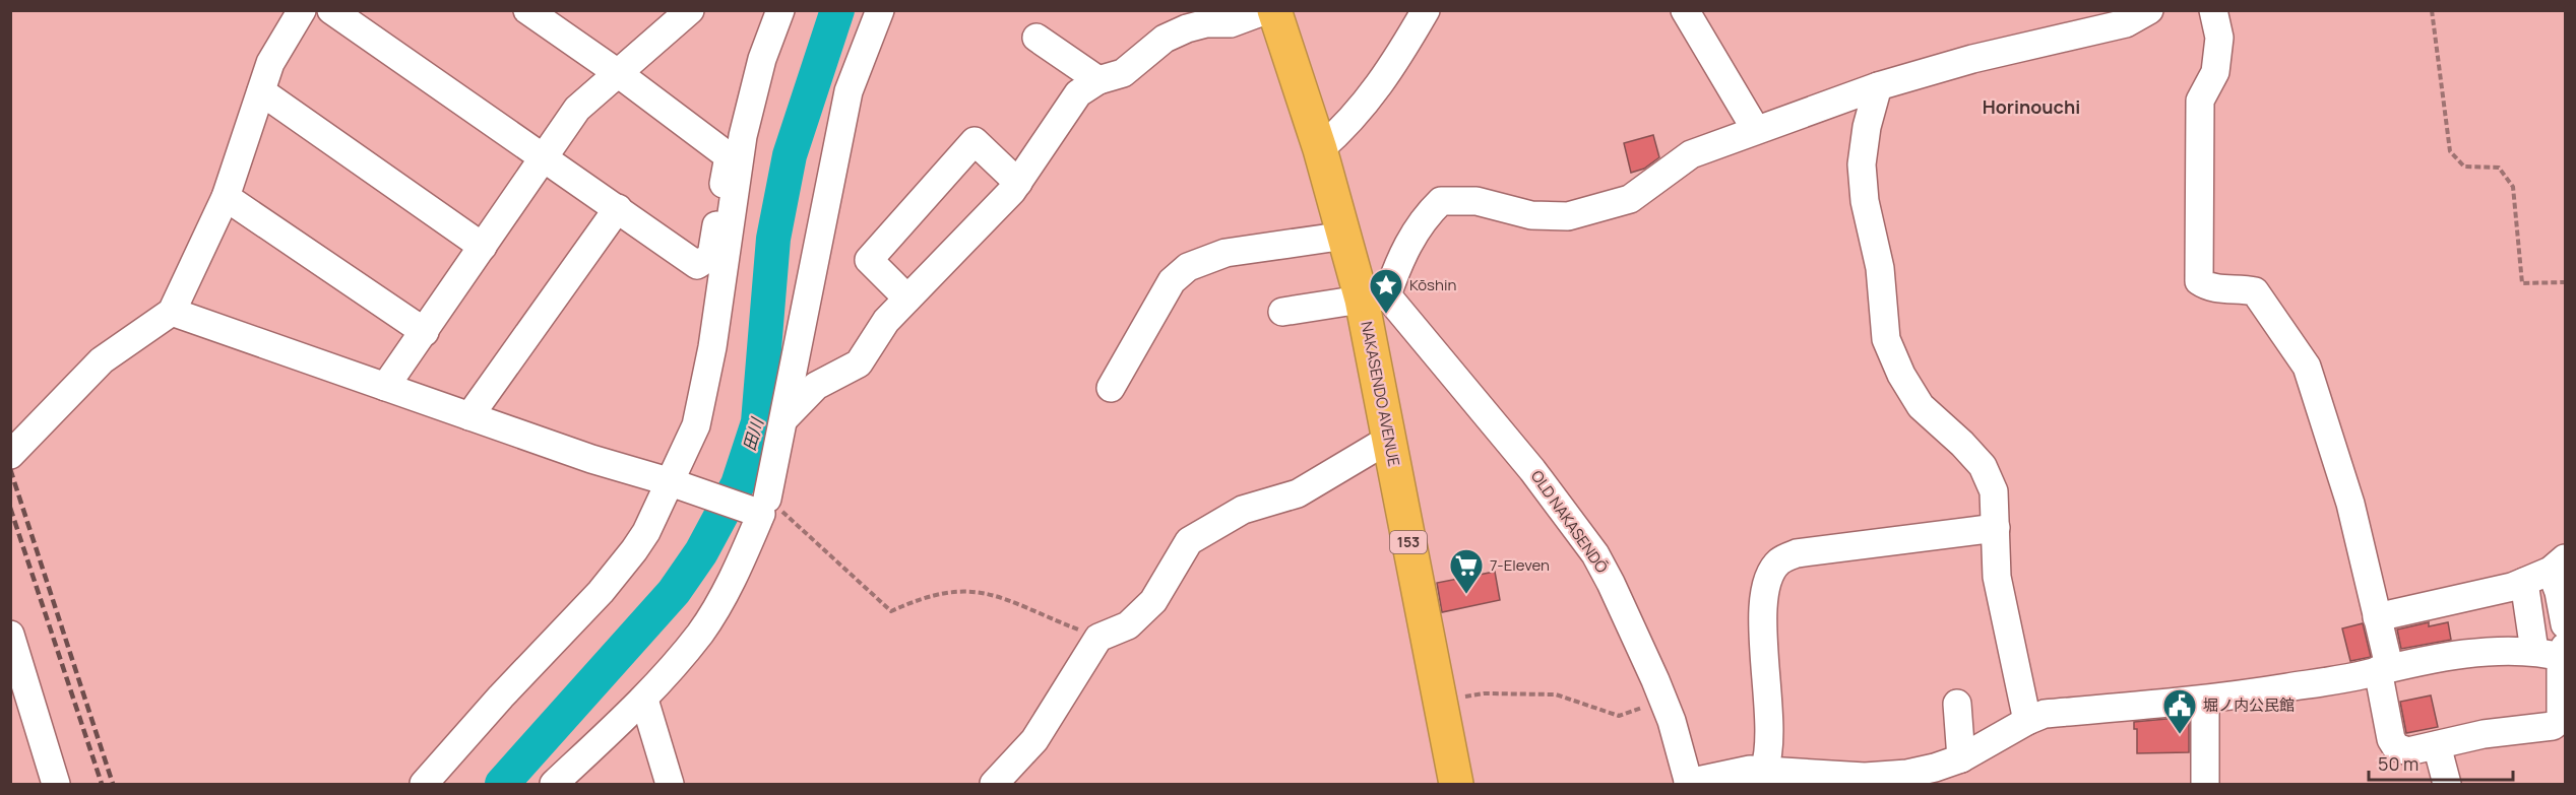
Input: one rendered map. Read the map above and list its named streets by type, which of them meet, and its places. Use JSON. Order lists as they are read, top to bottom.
{
  "streets": {
    "highway": ["NAKASENDO AVENUE", "153"],
    "street": ["OLD NAKASENDŌ"]
  },
  "crossings": [
    ["NAKASENDO AVENUE", "OLD NAKASENDŌ"]
  ],
  "districts": ["Horinouchi"],
  "water": ["田川"],
  "places": {
    "place": ["Kōshin"],
    "supermarket": ["7-Eleven"],
    "public building": ["堀ノ内公民館"]
  },
  "scale_bar": "50 m"
}
